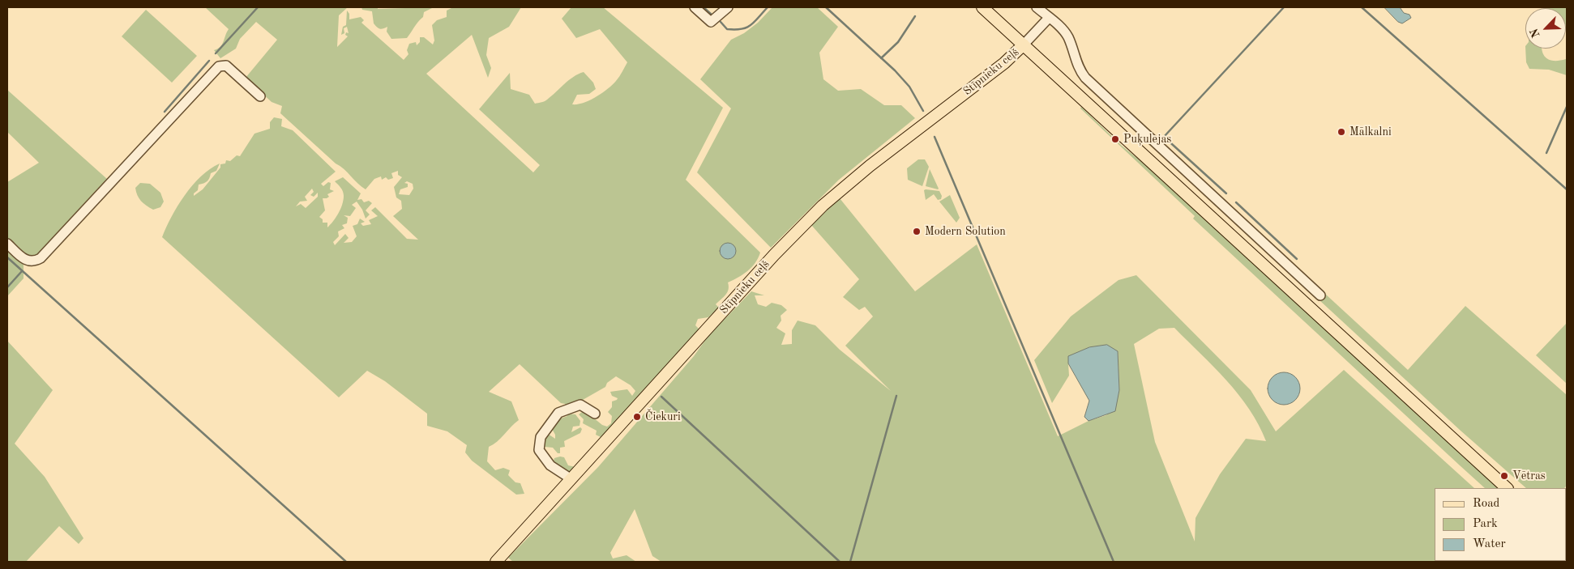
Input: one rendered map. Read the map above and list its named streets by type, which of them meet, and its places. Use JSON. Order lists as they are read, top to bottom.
{
  "streets": {
    "main road": ["Stīpnieku ceļš"]
  },
  "places": [
    "Mālkalni",
    "Puķulejas",
    "Modern Solution",
    "Čiekuri",
    "Vētras"
  ],
  "legend": ["Road", "Park", "Water"],
  "north": "bottom left"
}
